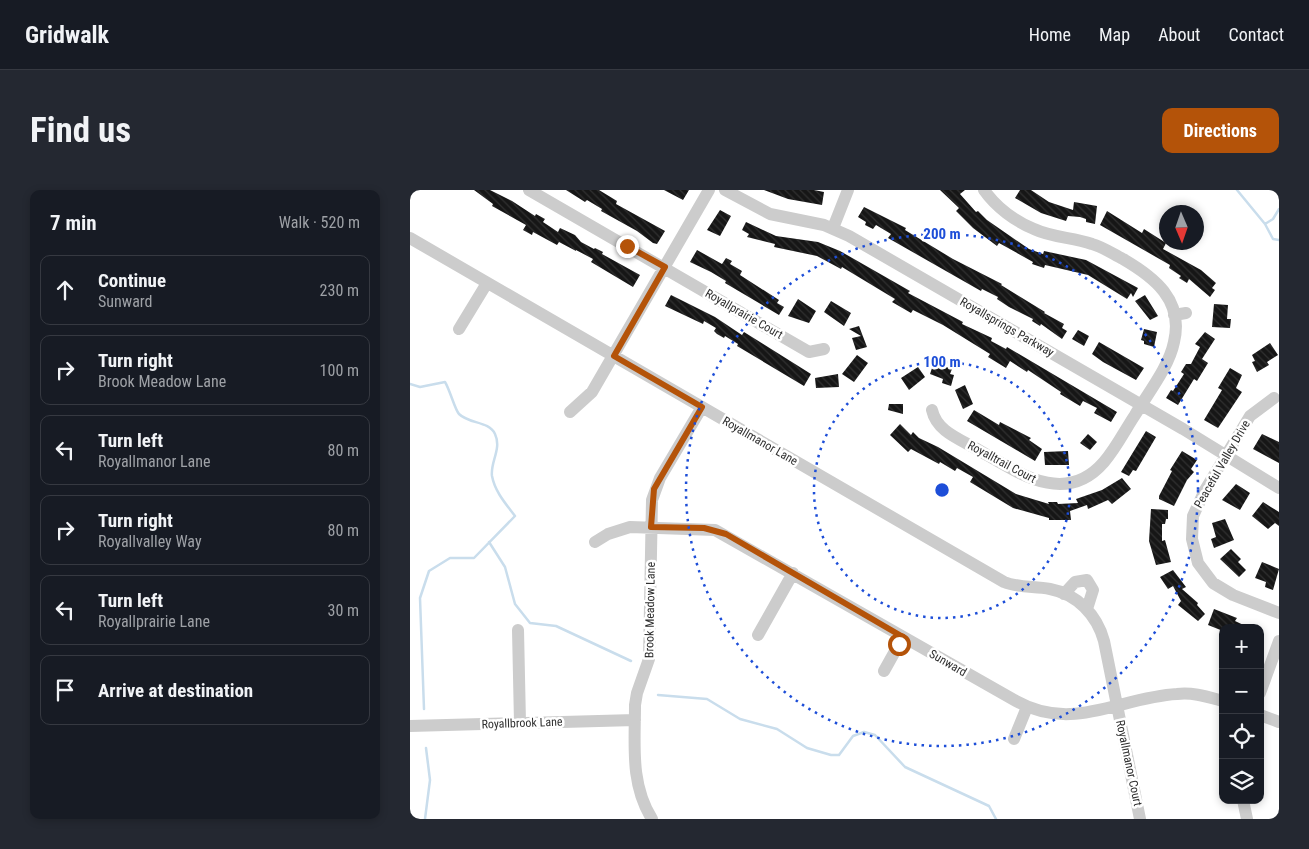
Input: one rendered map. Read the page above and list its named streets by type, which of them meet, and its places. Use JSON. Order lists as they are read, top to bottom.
{
  "streets": {
    "street": [
      "Royallprairie Court",
      "Royallsprings Parkway",
      "Royallmanor Lane",
      "Royalltrail Court",
      "Peaceful Valley Drive",
      "Brook Meadow Lane",
      "Sunward",
      "Royallbrook Lane",
      "Royallmanor Court"
    ]
  },
  "crossings": [
    ["Royallsprings Parkway", "Royalltrail Court"],
    ["Royallsprings Parkway", "Peaceful Valley Drive"],
    ["Royallmanor Lane", "Brook Meadow Lane"],
    ["Royallmanor Lane", "Sunward"],
    ["Royallmanor Lane", "Royallmanor Court"],
    ["Brook Meadow Lane", "Sunward"],
    ["Brook Meadow Lane", "Royallbrook Lane"],
    ["Sunward", "Royallmanor Court"]
  ],
  "north": "bottom",
  "page": {
    "header": "Gridwalk",
    "nav": [
      "Home",
      "Map",
      "About",
      "Contact"
    ],
    "buttons": "Directions",
    "title": "Find us",
    "heading": ["7 min", "Walk · 520 m"],
    "list": [
      ["Continue", "Sunward", "230 m"],
      ["Turn right", "Brook Meadow Lane", "100 m"],
      ["Turn left", "Royallmanor Lane", "80 m"],
      ["Turn right", "Royallvalley Way", "80 m"],
      ["Turn left", "Royallprairie Lane", "30 m"],
      "Arrive at destination"
    ],
    "map_buttons": ["+", "−"]
  },
  "rings": ["200 m", "100 m"]
}
